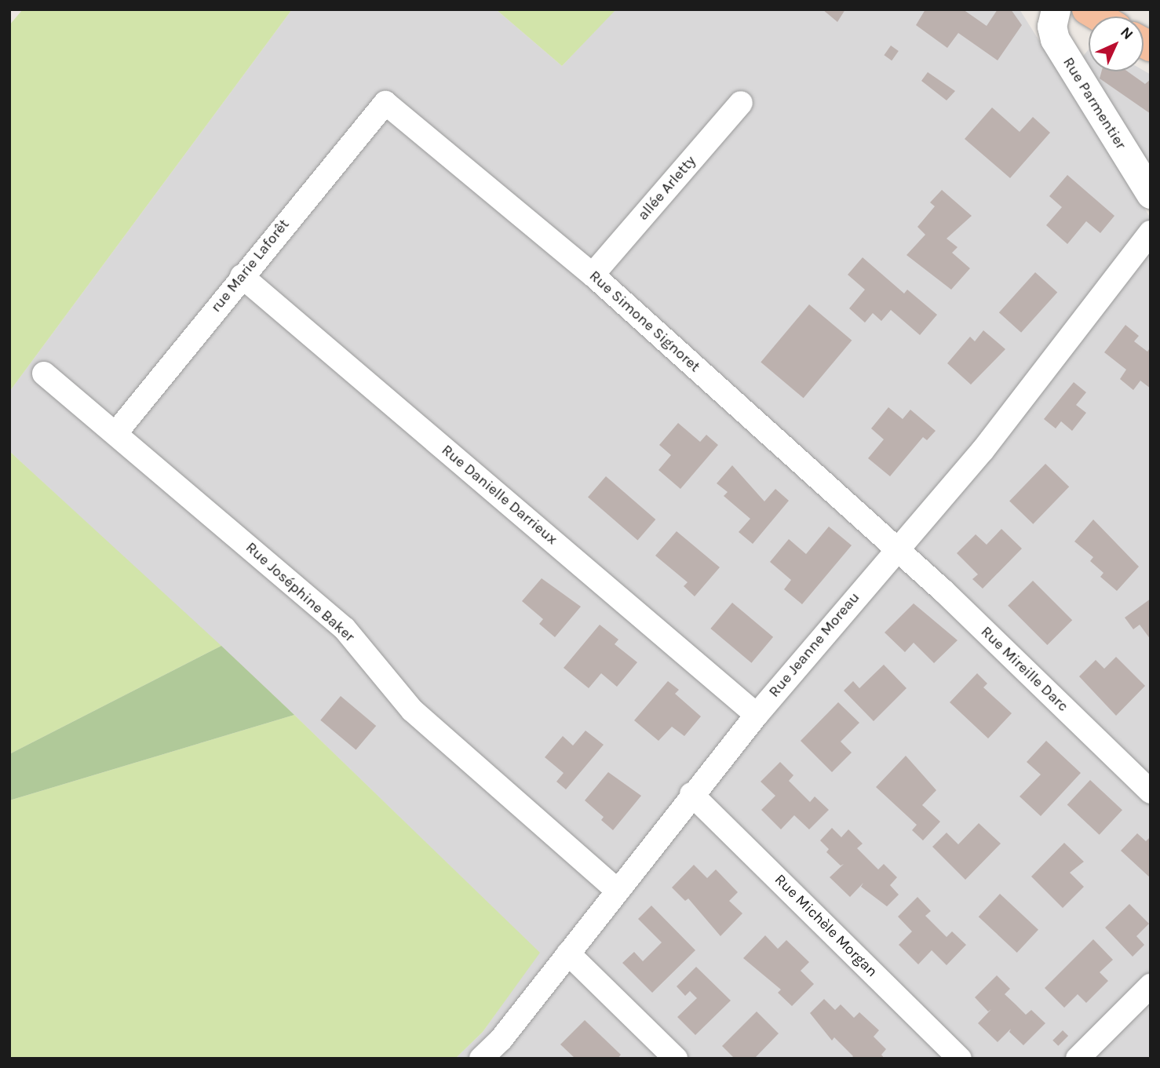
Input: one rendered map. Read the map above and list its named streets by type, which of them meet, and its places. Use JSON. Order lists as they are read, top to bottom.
{
  "streets": {
    "street": [
      "Rue Parmentier",
      "allée Arletty",
      "rue Marie Laforêt",
      "Rue Simone Signoret",
      "Rue Danielle Darrieux",
      "Rue Joséphine Baker",
      "Rue Jeanne Moreau",
      "Rue Mireille Darc",
      "Rue Michèle Morgan"
    ]
  },
  "crossings": [
    ["allée Arletty", "Rue Simone Signoret"],
    ["rue Marie Laforêt", "Rue Simone Signoret"],
    ["rue Marie Laforêt", "Rue Danielle Darrieux"],
    ["rue Marie Laforêt", "Rue Joséphine Baker"],
    ["Rue Simone Signoret", "Rue Jeanne Moreau"],
    ["Rue Simone Signoret", "Rue Mireille Darc"],
    ["Rue Danielle Darrieux", "Rue Jeanne Moreau"],
    ["Rue Joséphine Baker", "Rue Jeanne Moreau"],
    ["Rue Jeanne Moreau", "Rue Mireille Darc"],
    ["Rue Jeanne Moreau", "Rue Michèle Morgan"]
  ],
  "north": "top right"
}
